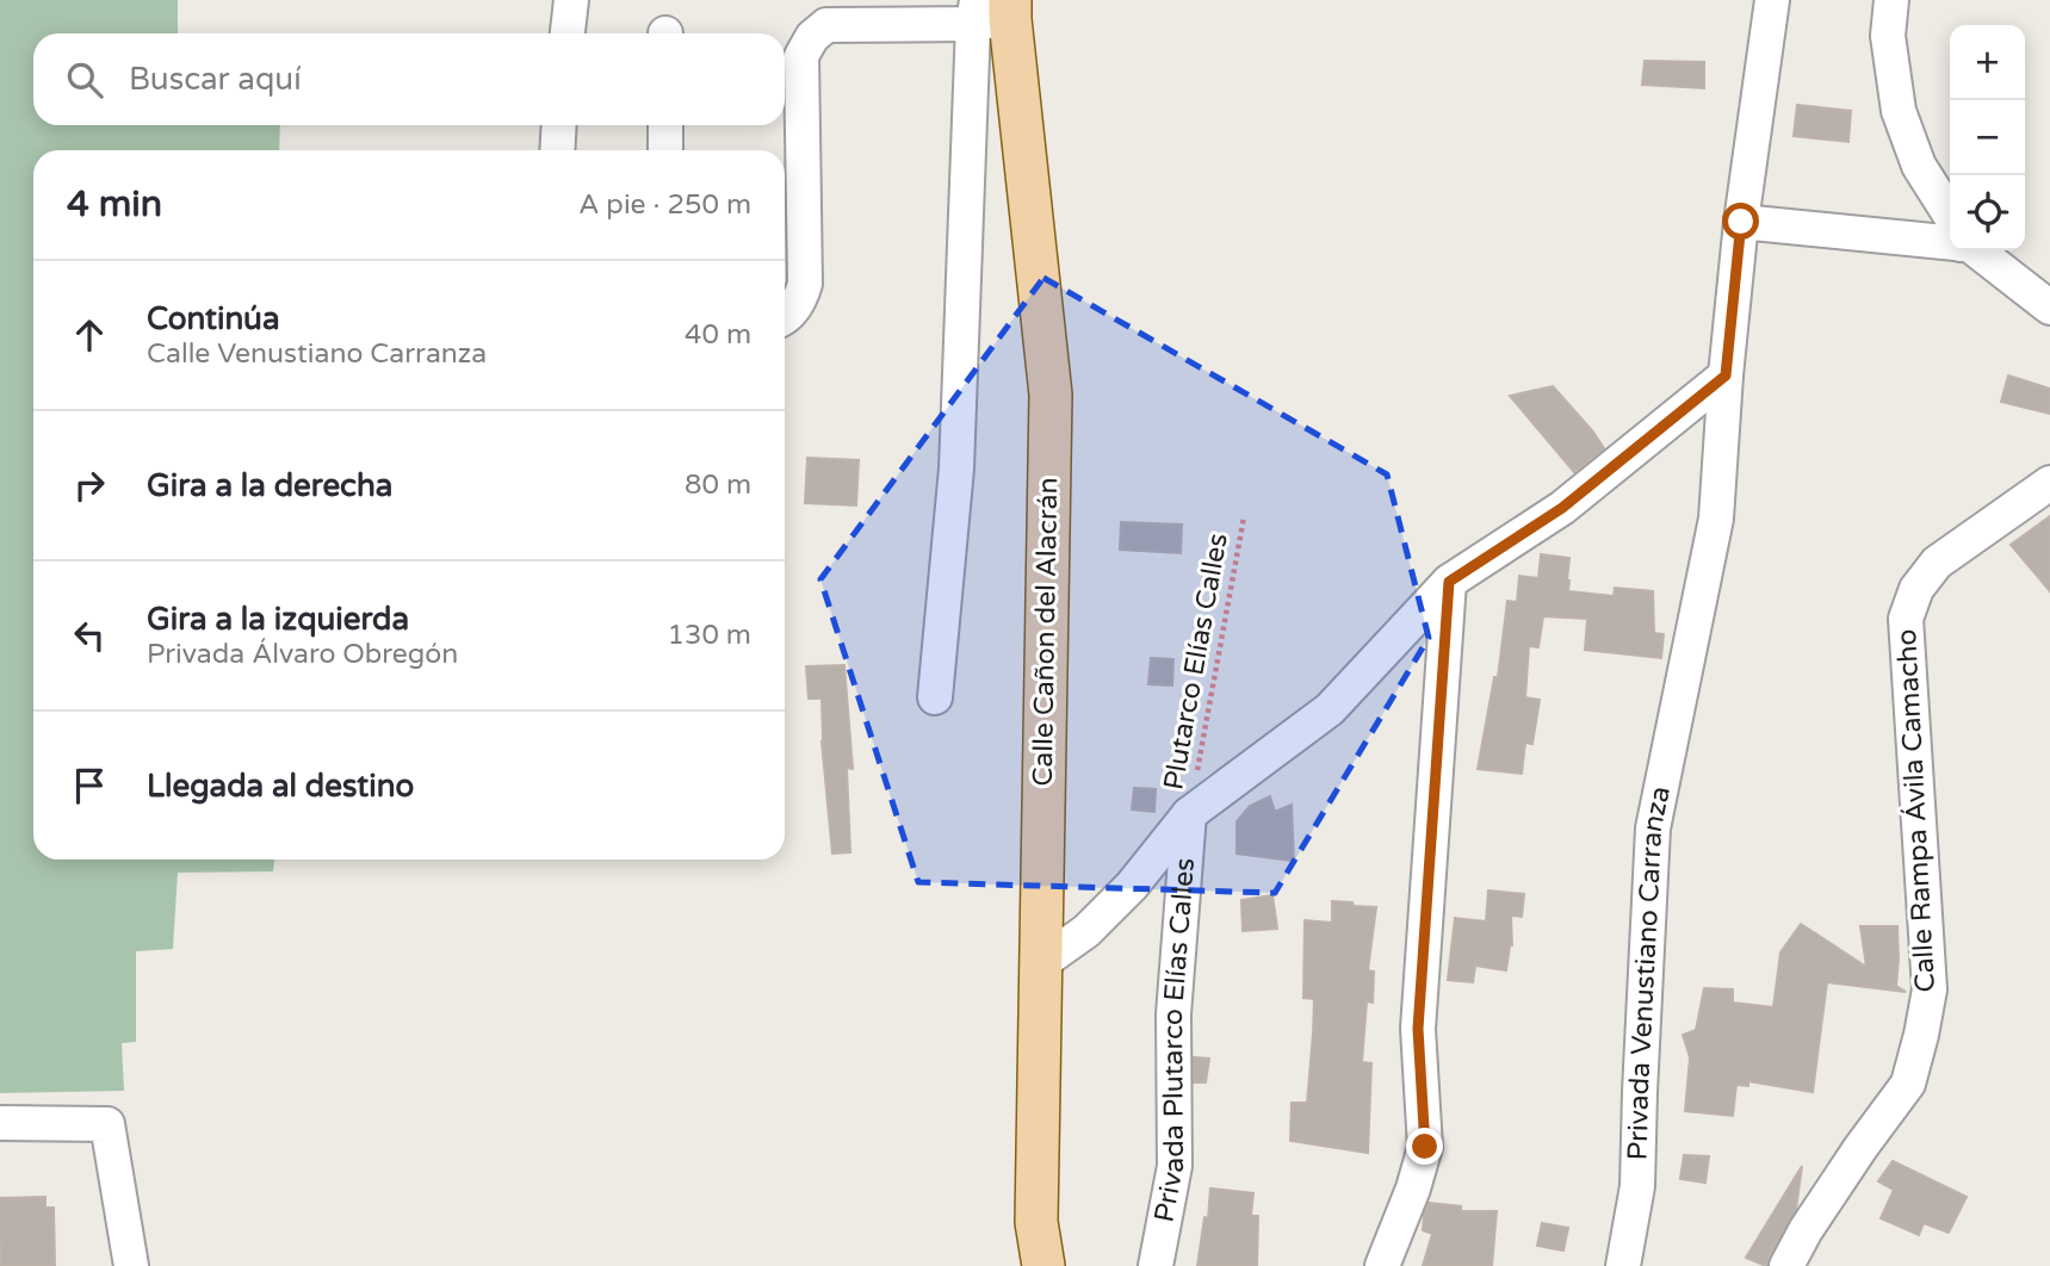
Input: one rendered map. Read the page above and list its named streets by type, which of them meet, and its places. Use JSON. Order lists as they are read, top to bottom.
{
  "streets": {
    "main road": ["Calle Cañon del Alacrán"],
    "street": ["Calle Rampa Ávila Camacho", "Privada Venustiano Carranza", "Privada Plutarco Elías Calles"],
    "path": ["Plutarco Elías Calles"]
  },
  "crossings": [
    ["Plutarco Elías Calles", "Privada Plutarco Elías Calles"]
  ],
  "page": {
    "map_buttons": ["+", "−"],
    "search": "Buscar aquí",
    "heading": ["4 min", "A pie · 250 m"],
    "list": [
      ["Continúa", "Calle Venustiano Carranza", "40 m"],
      ["Gira a la derecha", "80 m"],
      ["Gira a la izquierda", "Privada Álvaro Obregón", "130 m"],
      "Llegada al destino"
    ]
  }
}
